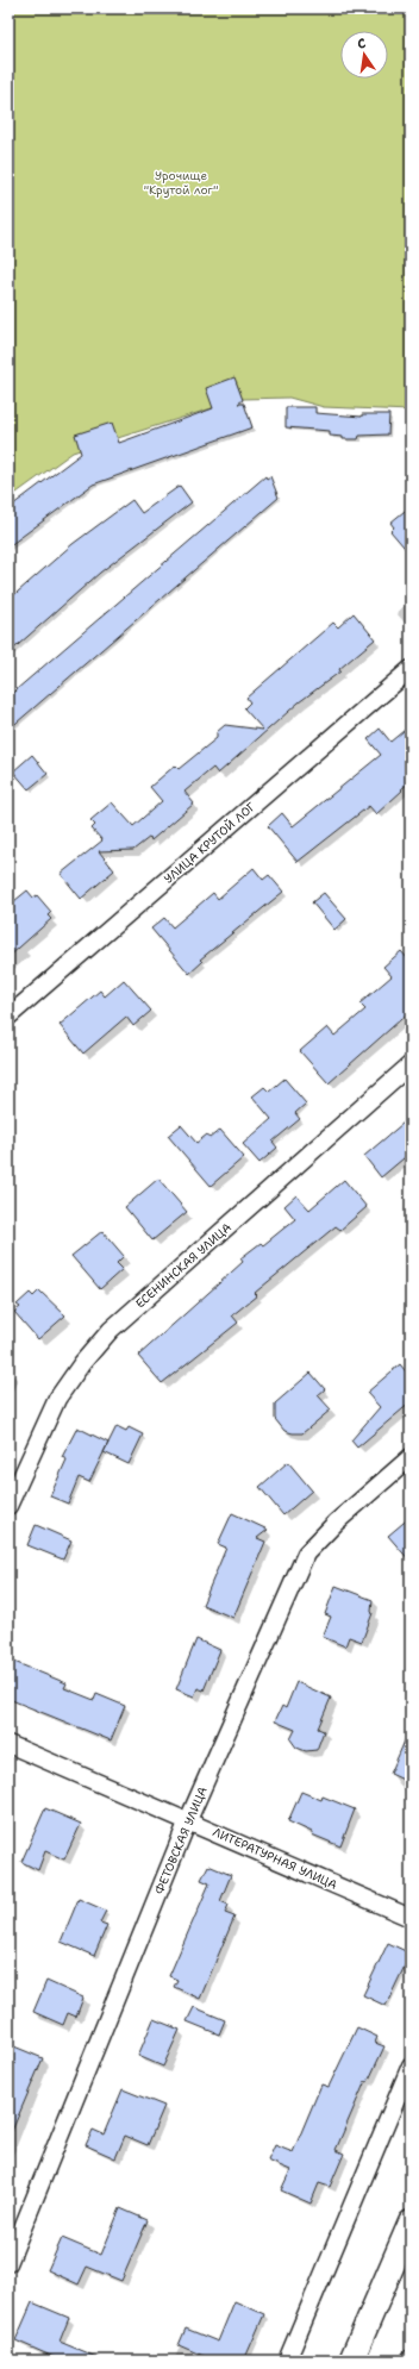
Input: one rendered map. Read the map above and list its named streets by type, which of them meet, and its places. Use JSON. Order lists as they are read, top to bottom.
{
  "streets": {
    "street": [
      "УЛИЦА КРУТОЙ ЛОГ",
      "ЕСЕНИНСКАЯ УЛИЦА",
      "ФЕТОВСКАЯ УЛИЦА",
      "ЛИТЕРАТУРНАЯ УЛИЦА"
    ]
  },
  "crossings": [
    ["ФЕТОВСКАЯ УЛИЦА", "ЛИТЕРАТУРНАЯ УЛИЦА"]
  ],
  "parks": ["Урочище \"Крутой лог\""],
  "north": "top"
}
